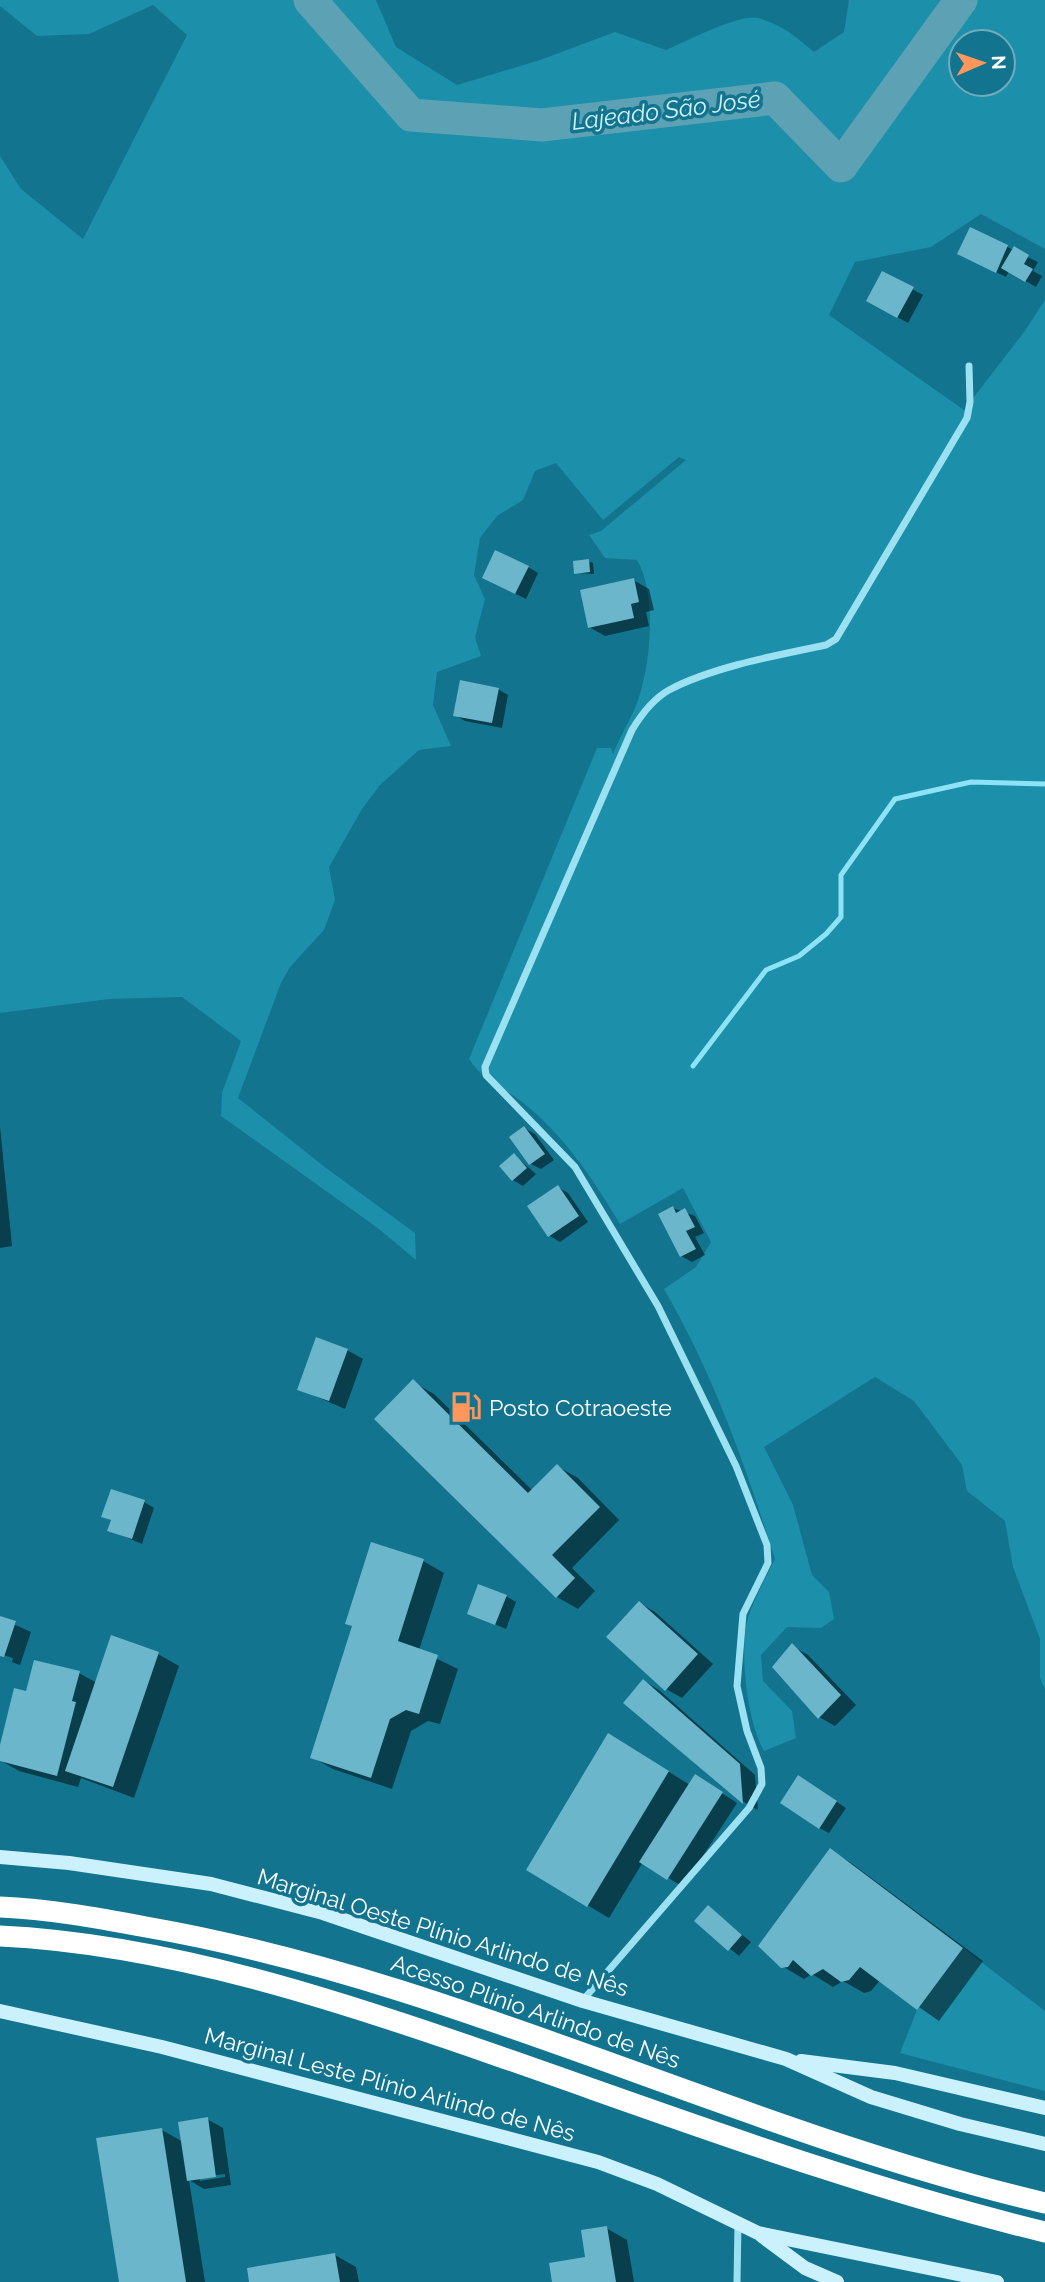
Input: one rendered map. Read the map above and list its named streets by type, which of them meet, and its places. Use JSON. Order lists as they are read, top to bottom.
{
  "streets": {
    "highway": ["Acesso Plínio Arlindo de Nês"],
    "main road": ["Marginal Oeste Plínio Arlindo de Nês", "Marginal Leste Plínio Arlindo de Nês"]
  },
  "water": ["Lajeado São José"],
  "places": {
    "fuel station": ["Posto Cotraoeste"]
  },
  "north": "right"
}
